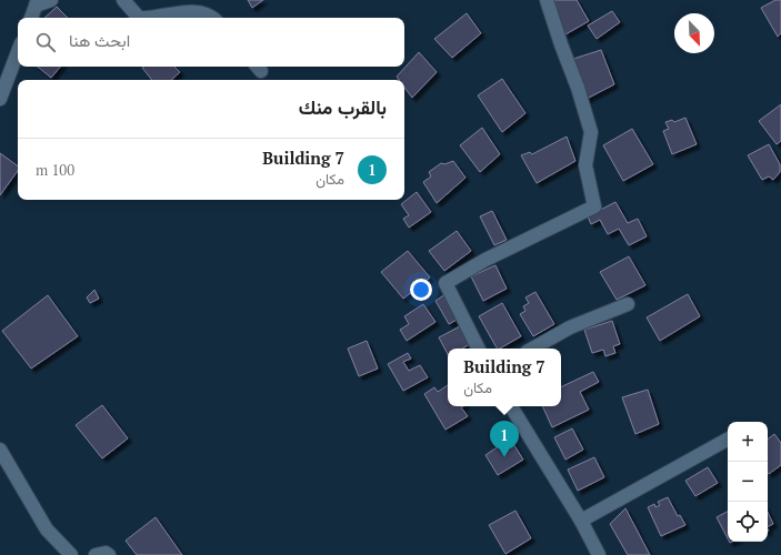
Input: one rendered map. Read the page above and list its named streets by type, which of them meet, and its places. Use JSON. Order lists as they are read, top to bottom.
{
  "north": "bottom right",
  "page": {
    "search": "ابحث هنا",
    "heading": "بالقرب منك",
    "list": [
      {
        "mark": "1",
        "name": "Building 7",
        "note": "مكان",
        "value": "100 m"
      }
    ],
    "popup": ["Building 7", "مكان"],
    "pins": "1",
    "map_buttons": ["+", "−"]
  }
}
